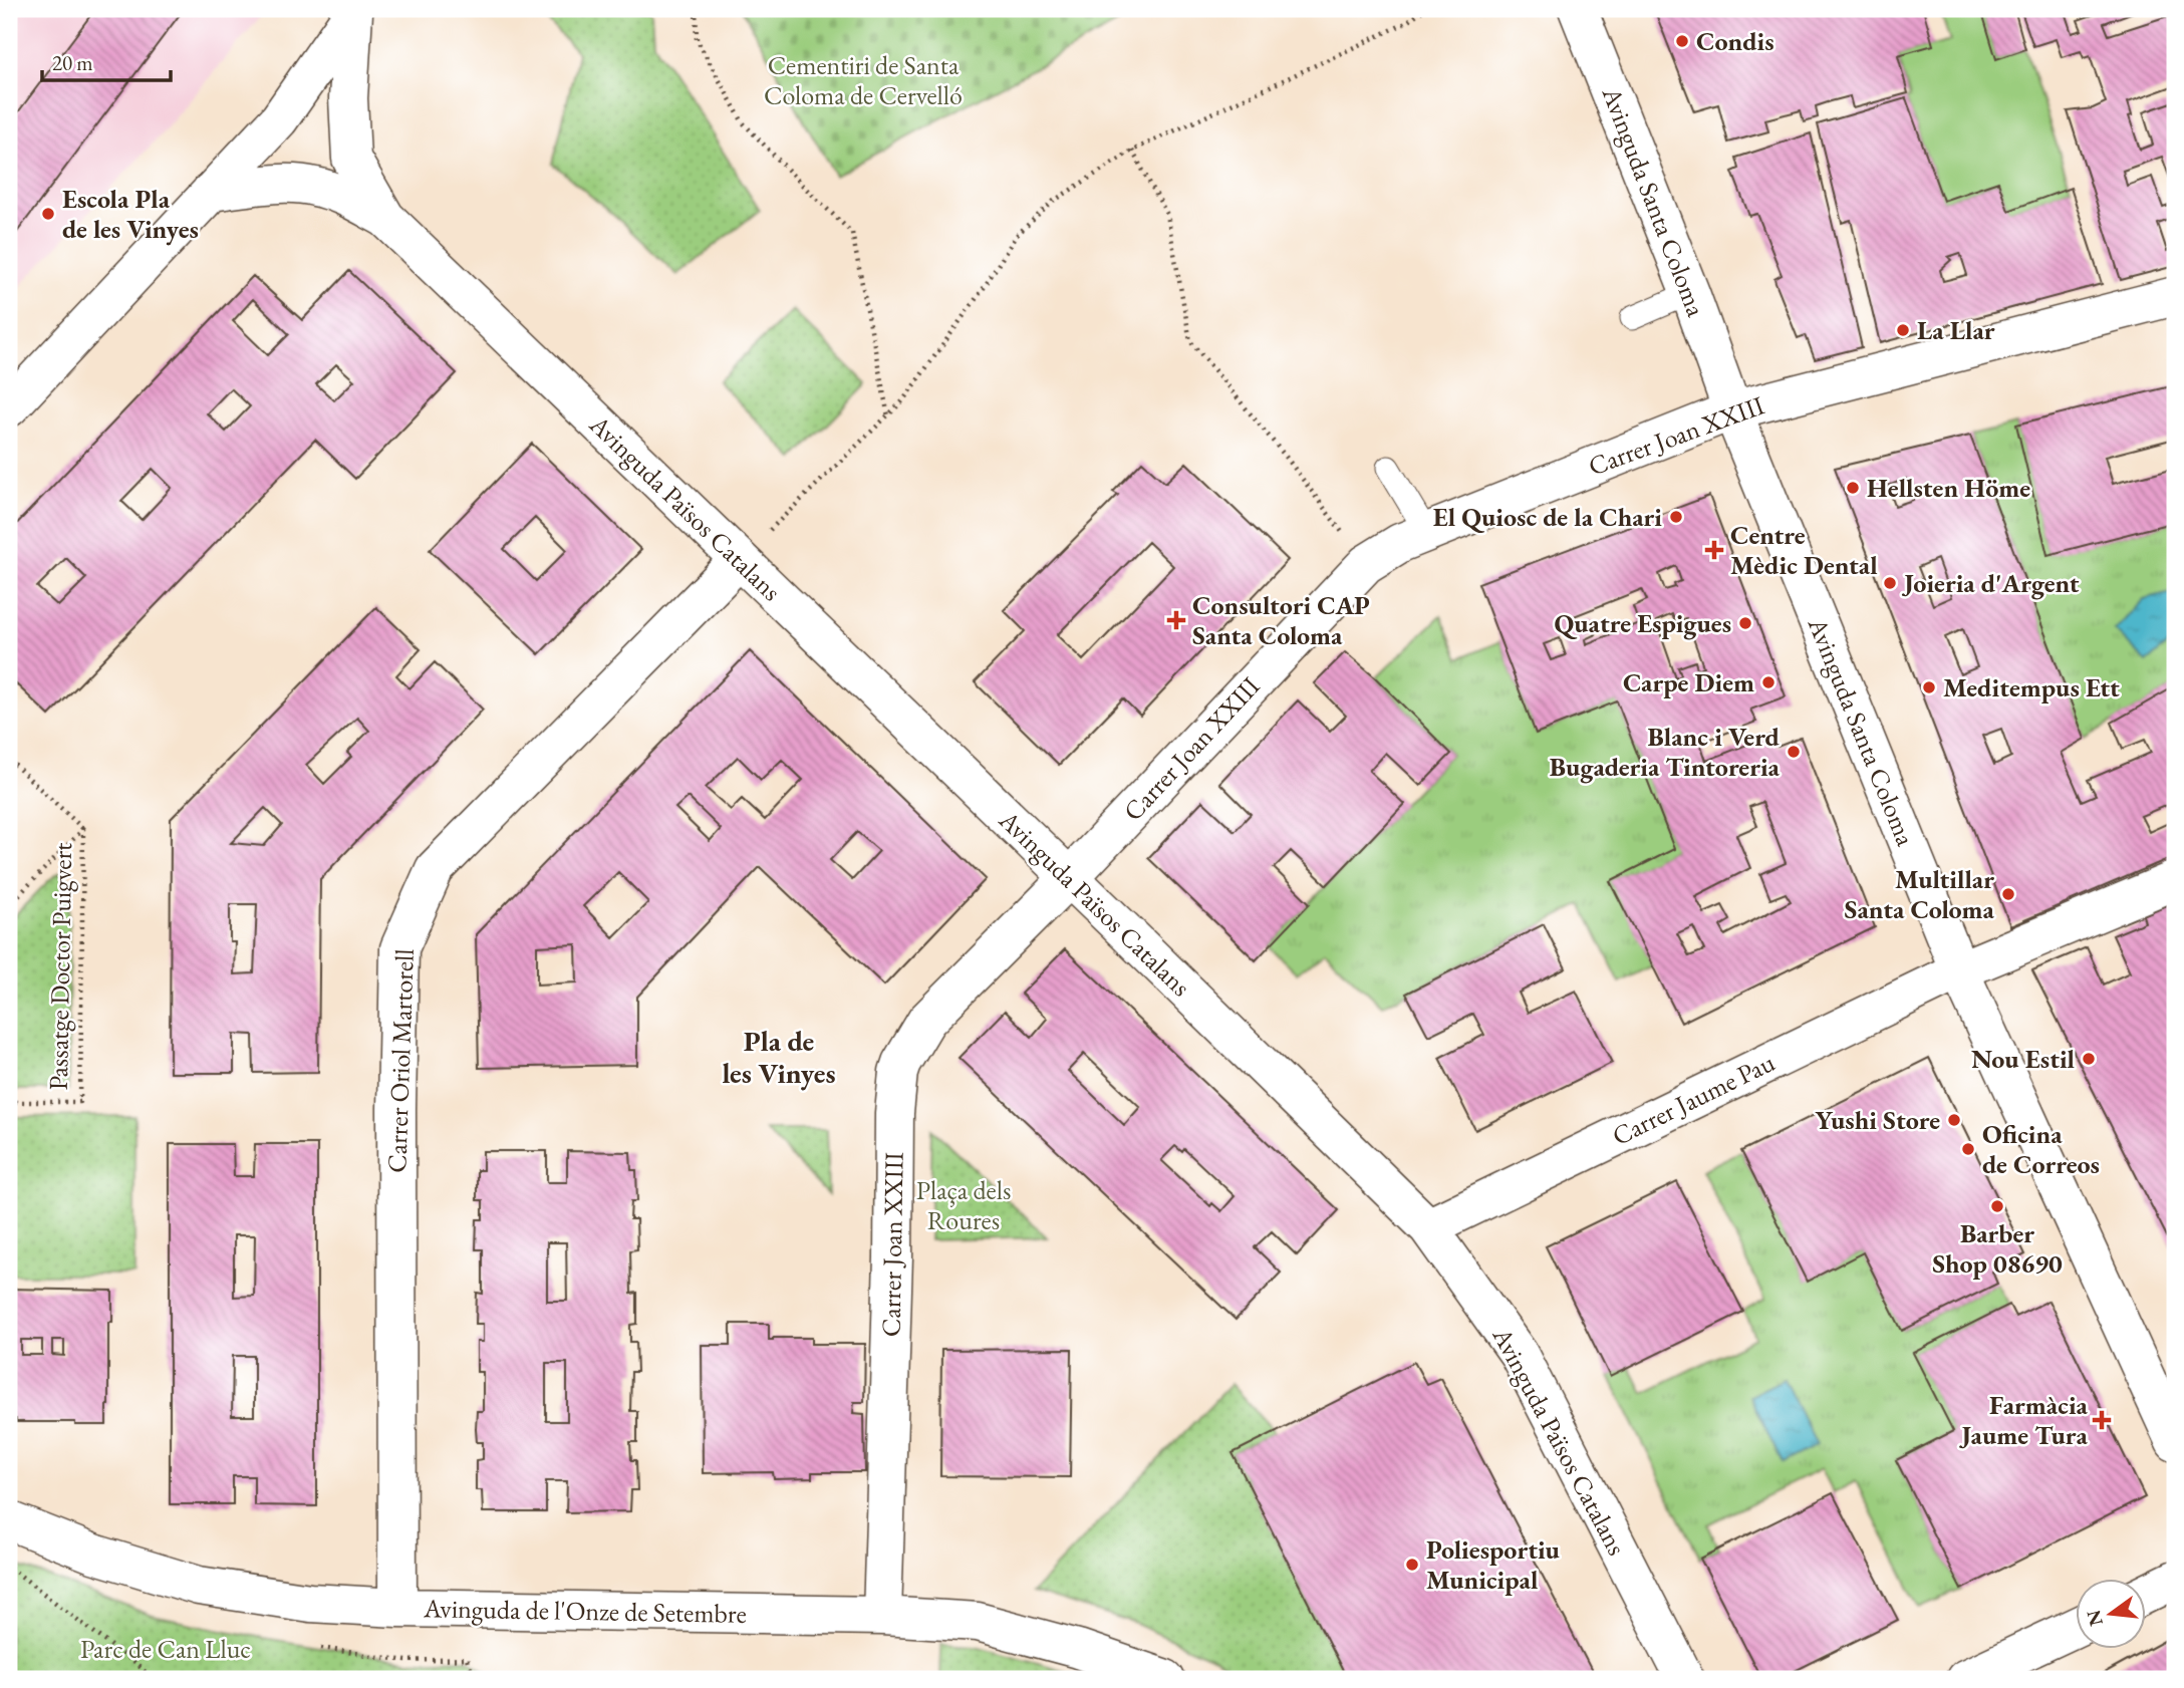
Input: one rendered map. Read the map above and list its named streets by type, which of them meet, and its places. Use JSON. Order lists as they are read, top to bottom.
{
  "streets": {
    "street": [
      "Avinguda Santa Coloma",
      "Carrer Joan XXIII",
      "Avinguda Països Catalans",
      "Carrer Oriol Martorell",
      "Carrer Jaume Pau",
      "Avinguda de l'Onze de Setembre"
    ],
    "path": ["Passatge Doctor Puigvert"]
  },
  "crossings": [
    ["Avinguda Santa Coloma", "Carrer Joan XXIII"],
    ["Avinguda Santa Coloma", "Carrer Jaume Pau"],
    ["Carrer Joan XXIII", "Avinguda Països Catalans"],
    ["Carrer Joan XXIII", "Avinguda de l'Onze de Setembre"],
    ["Avinguda Països Catalans", "Carrer Oriol Martorell"],
    ["Avinguda Països Catalans", "Carrer Jaume Pau"],
    ["Carrer Oriol Martorell", "Avinguda de l'Onze de Setembre"]
  ],
  "districts": ["Pla de les Vinyes"],
  "parks": ["Cementiri de Santa Coloma de Cervelló", "Plaça dels Roures", "Parc de Can Lluc"],
  "places": {
    "other": [
      "Condis",
      "Escola Pla de les Vinyes",
      "La Llar",
      "Hellsten Höme",
      "El Quiosc de la Chari",
      "Joieria d'Argent",
      "Quatre Espigues",
      "Carpe Diem",
      "Meditempus Ett",
      "Blanc i Verd Bugaderia Tintoreria",
      "Multillar Santa Coloma",
      "Nou Estil",
      "Yushi Store",
      "Oficina de Correos",
      "Barber Shop 08690",
      "Poliesportiu Municipal"
    ],
    "health": ["Centre Mèdic Dental", "Consultori CAP Santa Coloma", "Farmàcia Jaume Tura"]
  },
  "scale_bar": "20 m",
  "north": "left"
}
